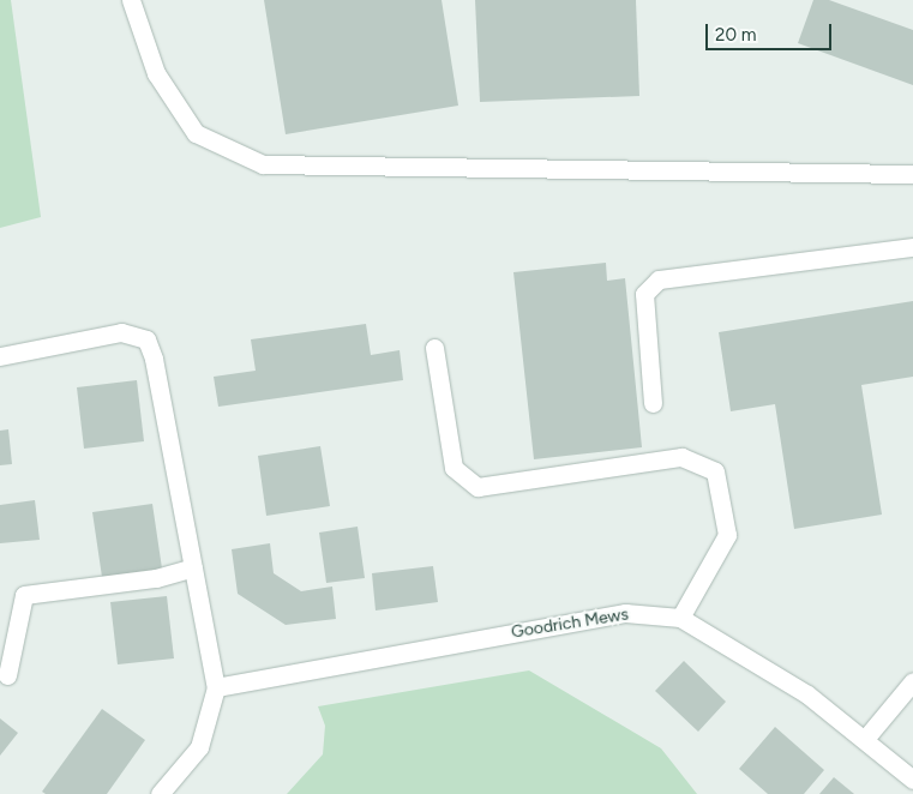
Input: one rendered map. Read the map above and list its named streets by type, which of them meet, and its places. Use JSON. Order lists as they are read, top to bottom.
{
  "streets": {
    "street": ["Goodrich Mews"]
  },
  "scale_bar": "20 m"
}
